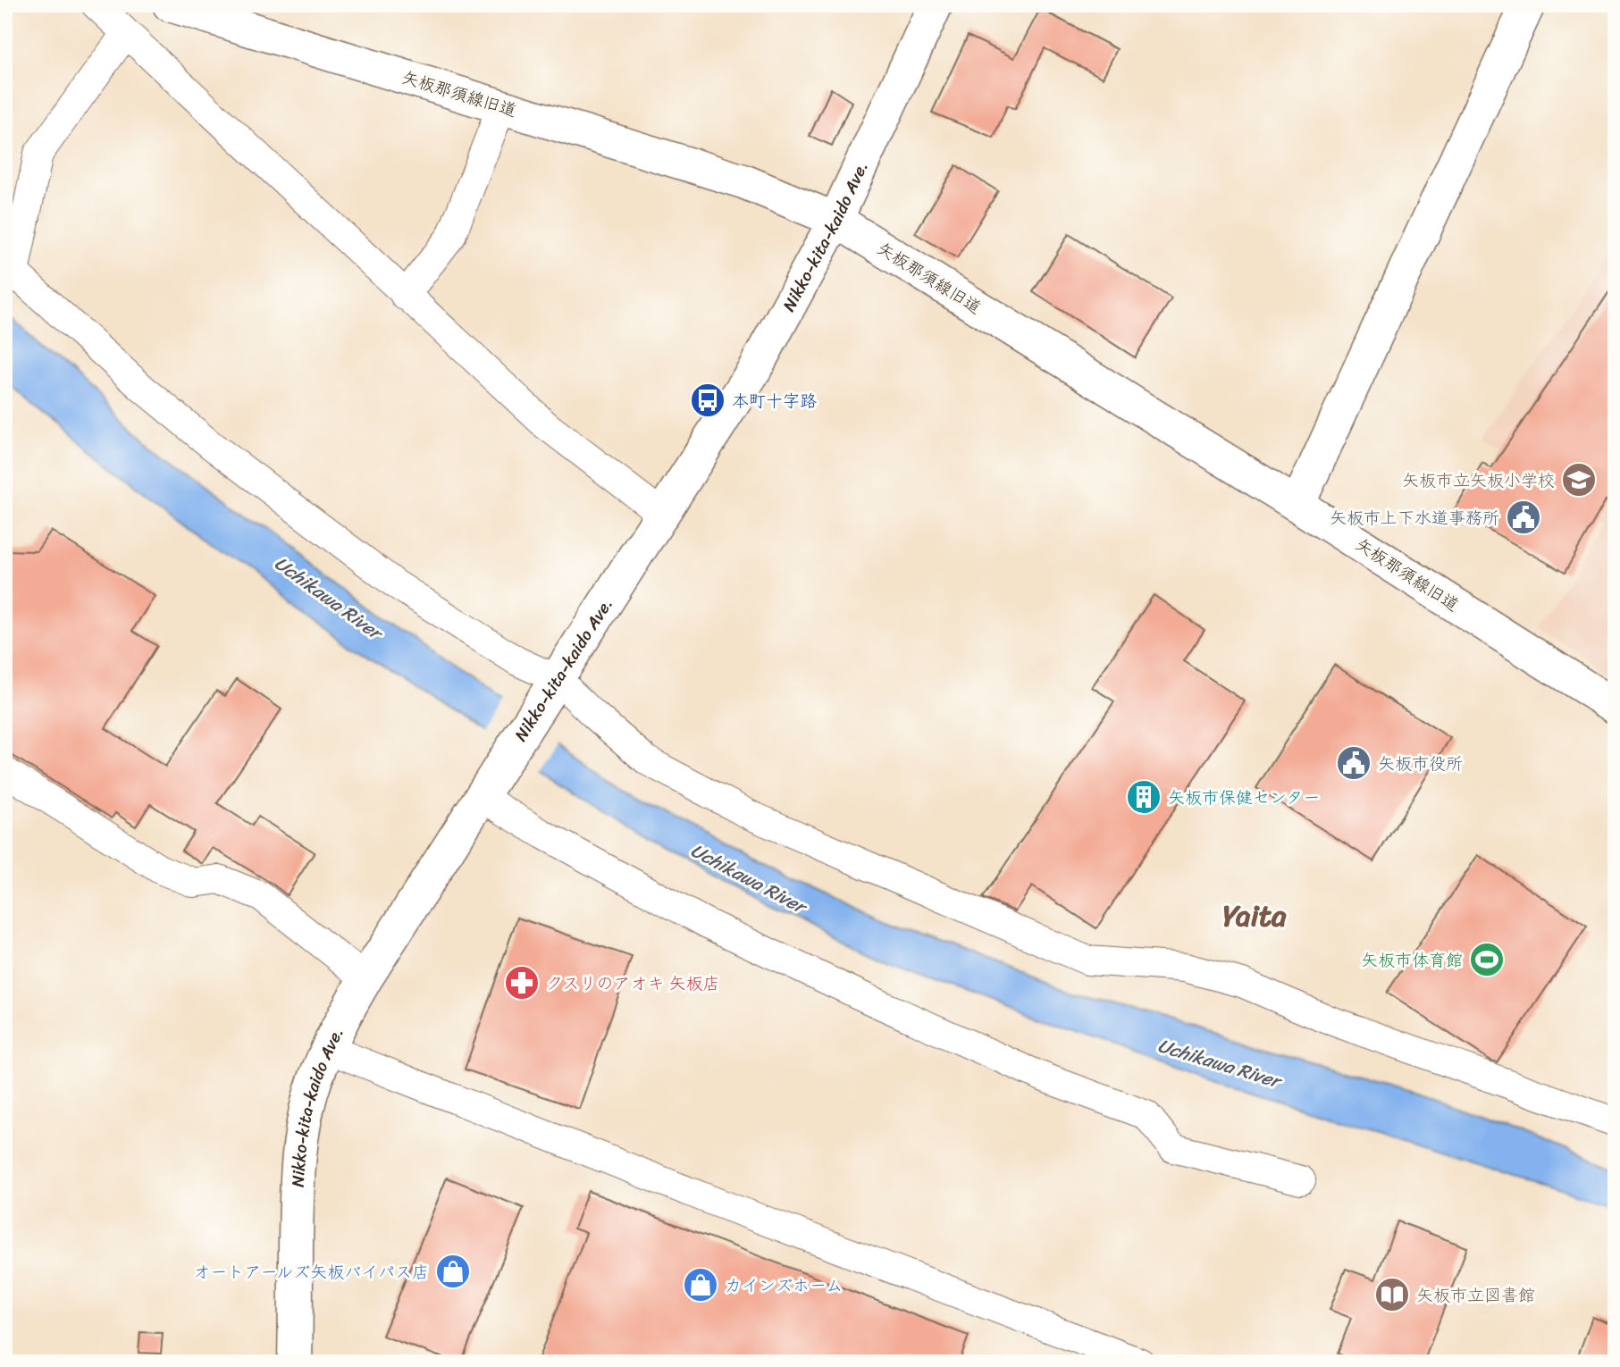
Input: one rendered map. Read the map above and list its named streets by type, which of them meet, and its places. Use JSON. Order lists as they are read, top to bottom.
{
  "streets": {
    "main road": ["矢板那須線旧道", "Nikko-kita-kaido Ave."]
  },
  "crossings": [
    ["矢板那須線旧道", "Nikko-kita-kaido Ave."]
  ],
  "districts": ["Yaita"],
  "water": ["Uchikawa River"],
  "places": {
    "bus stop": ["本町十字路"],
    "school or university": ["矢板市立矢板小学校"],
    "public building": ["矢板市上下水道事務所", "矢板市役所"],
    "building": ["矢板市保健センター"],
    "sports": ["矢板市体育館"],
    "pharmacy": ["クスリのアオキ 矢板店"],
    "shop": ["オートアールズ矢板バイパス店", "カインズホーム"],
    "library": ["矢板市立図書館"]
  }
}
